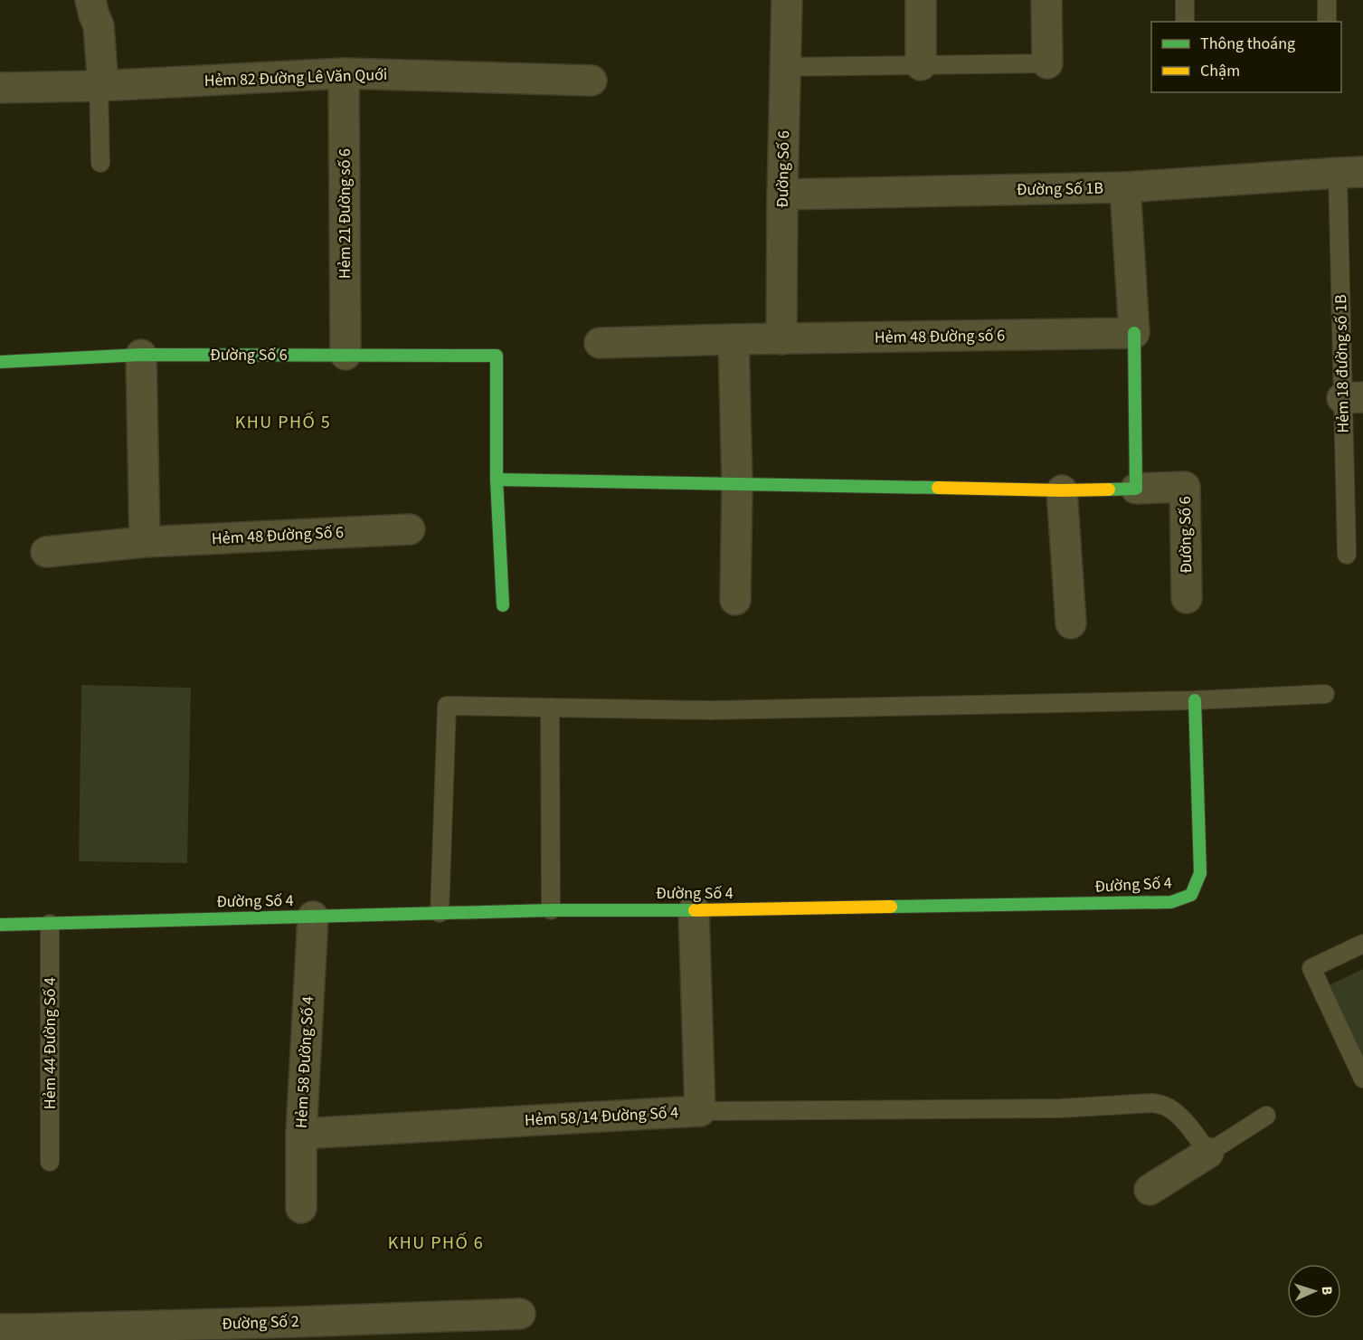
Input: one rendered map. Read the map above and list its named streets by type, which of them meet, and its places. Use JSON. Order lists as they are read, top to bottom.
{
  "streets": {
    "street": [
      "Hẻm 82 Đường Lê Văn Quới",
      "Đường Số 6",
      "Đường Số 1B",
      "Hẻm 21 Đường số 6",
      "Hẻm 48 Đường số 6",
      "Hẻm 48 Đường Số 6",
      "Đường Số 4",
      "Hẻm 58 Đường Số 4",
      "Hẻm 58/14 Đường Số 4",
      "Đường Số 2"
    ],
    "lane": ["Hẻm 18 đường số 1B", "Hẻm 44 Đường Số 4"]
  },
  "crossings": [
    ["Hẻm 82 Đường Lê Văn Quới", "Hẻm 21 Đường số 6"],
    ["Đường Số 6", "Đường Số 1B"],
    ["Đường Số 6", "Hẻm 21 Đường số 6"],
    ["Đường Số 6", "Hẻm 48 Đường số 6"],
    ["Đường Số 1B", "Hẻm 18 đường số 1B"],
    ["Đường Số 4", "Hẻm 44 Đường Số 4"],
    ["Đường Số 4", "Hẻm 58 Đường Số 4"],
    ["Đường Số 4", "Hẻm 58/14 Đường Số 4"],
    ["Hẻm 58 Đường Số 4", "Hẻm 58/14 Đường Số 4"]
  ],
  "districts": ["KHU PHỐ 5", "KHU PHỐ 6"],
  "legend": ["Thông thoáng", "Chậm"],
  "north": "right"
}
